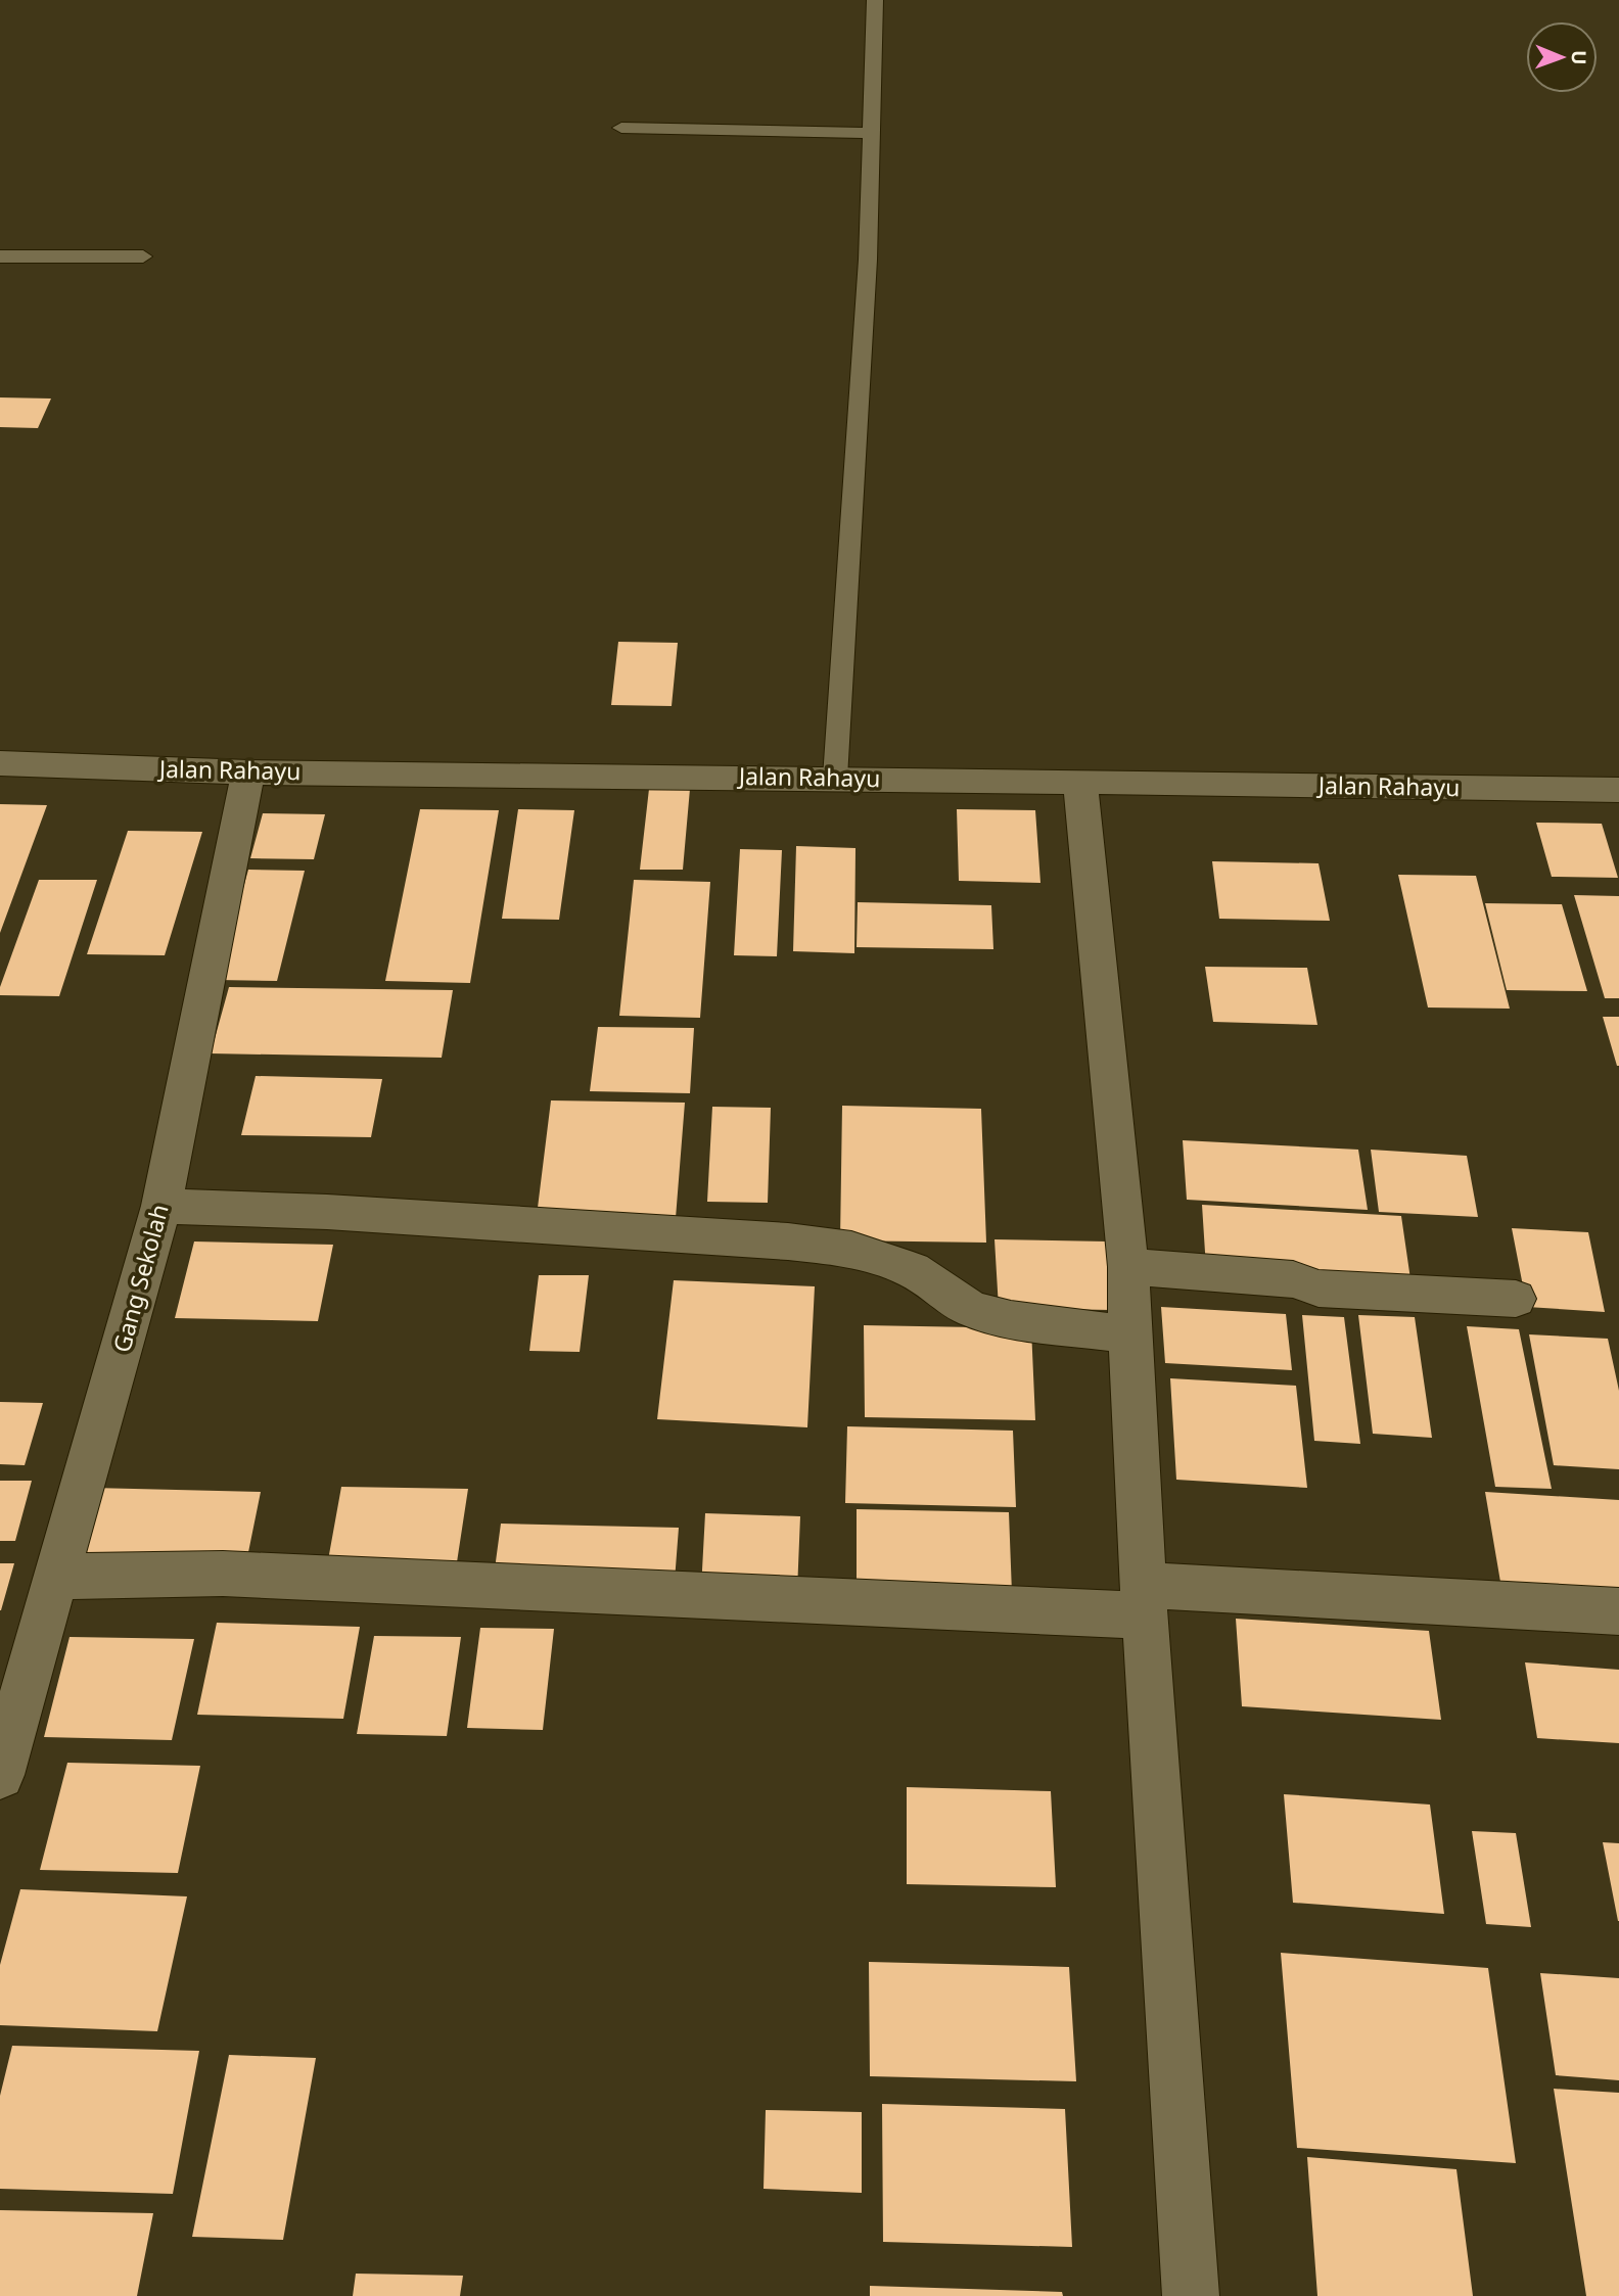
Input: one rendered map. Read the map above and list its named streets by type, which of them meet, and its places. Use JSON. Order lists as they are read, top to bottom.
{
  "streets": {
    "street": ["Jalan Rahayu", "Gang Sekolah"]
  },
  "crossings": [
    ["Jalan Rahayu", "Gang Sekolah"]
  ],
  "north": "right"
}
